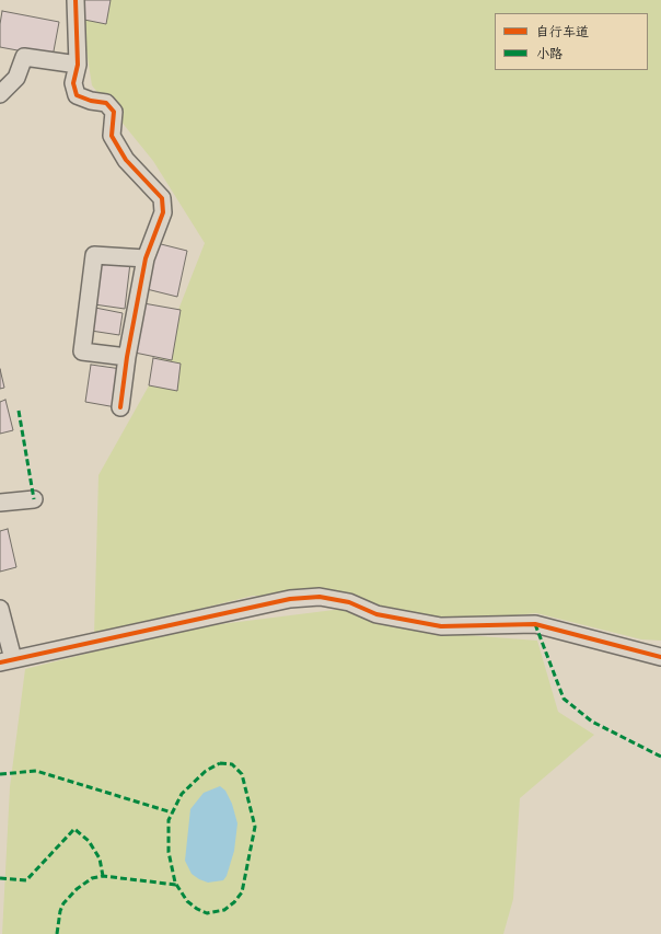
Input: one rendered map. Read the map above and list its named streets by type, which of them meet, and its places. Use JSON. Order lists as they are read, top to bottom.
{
  "legend": ["自行车道", "小路"]
}
